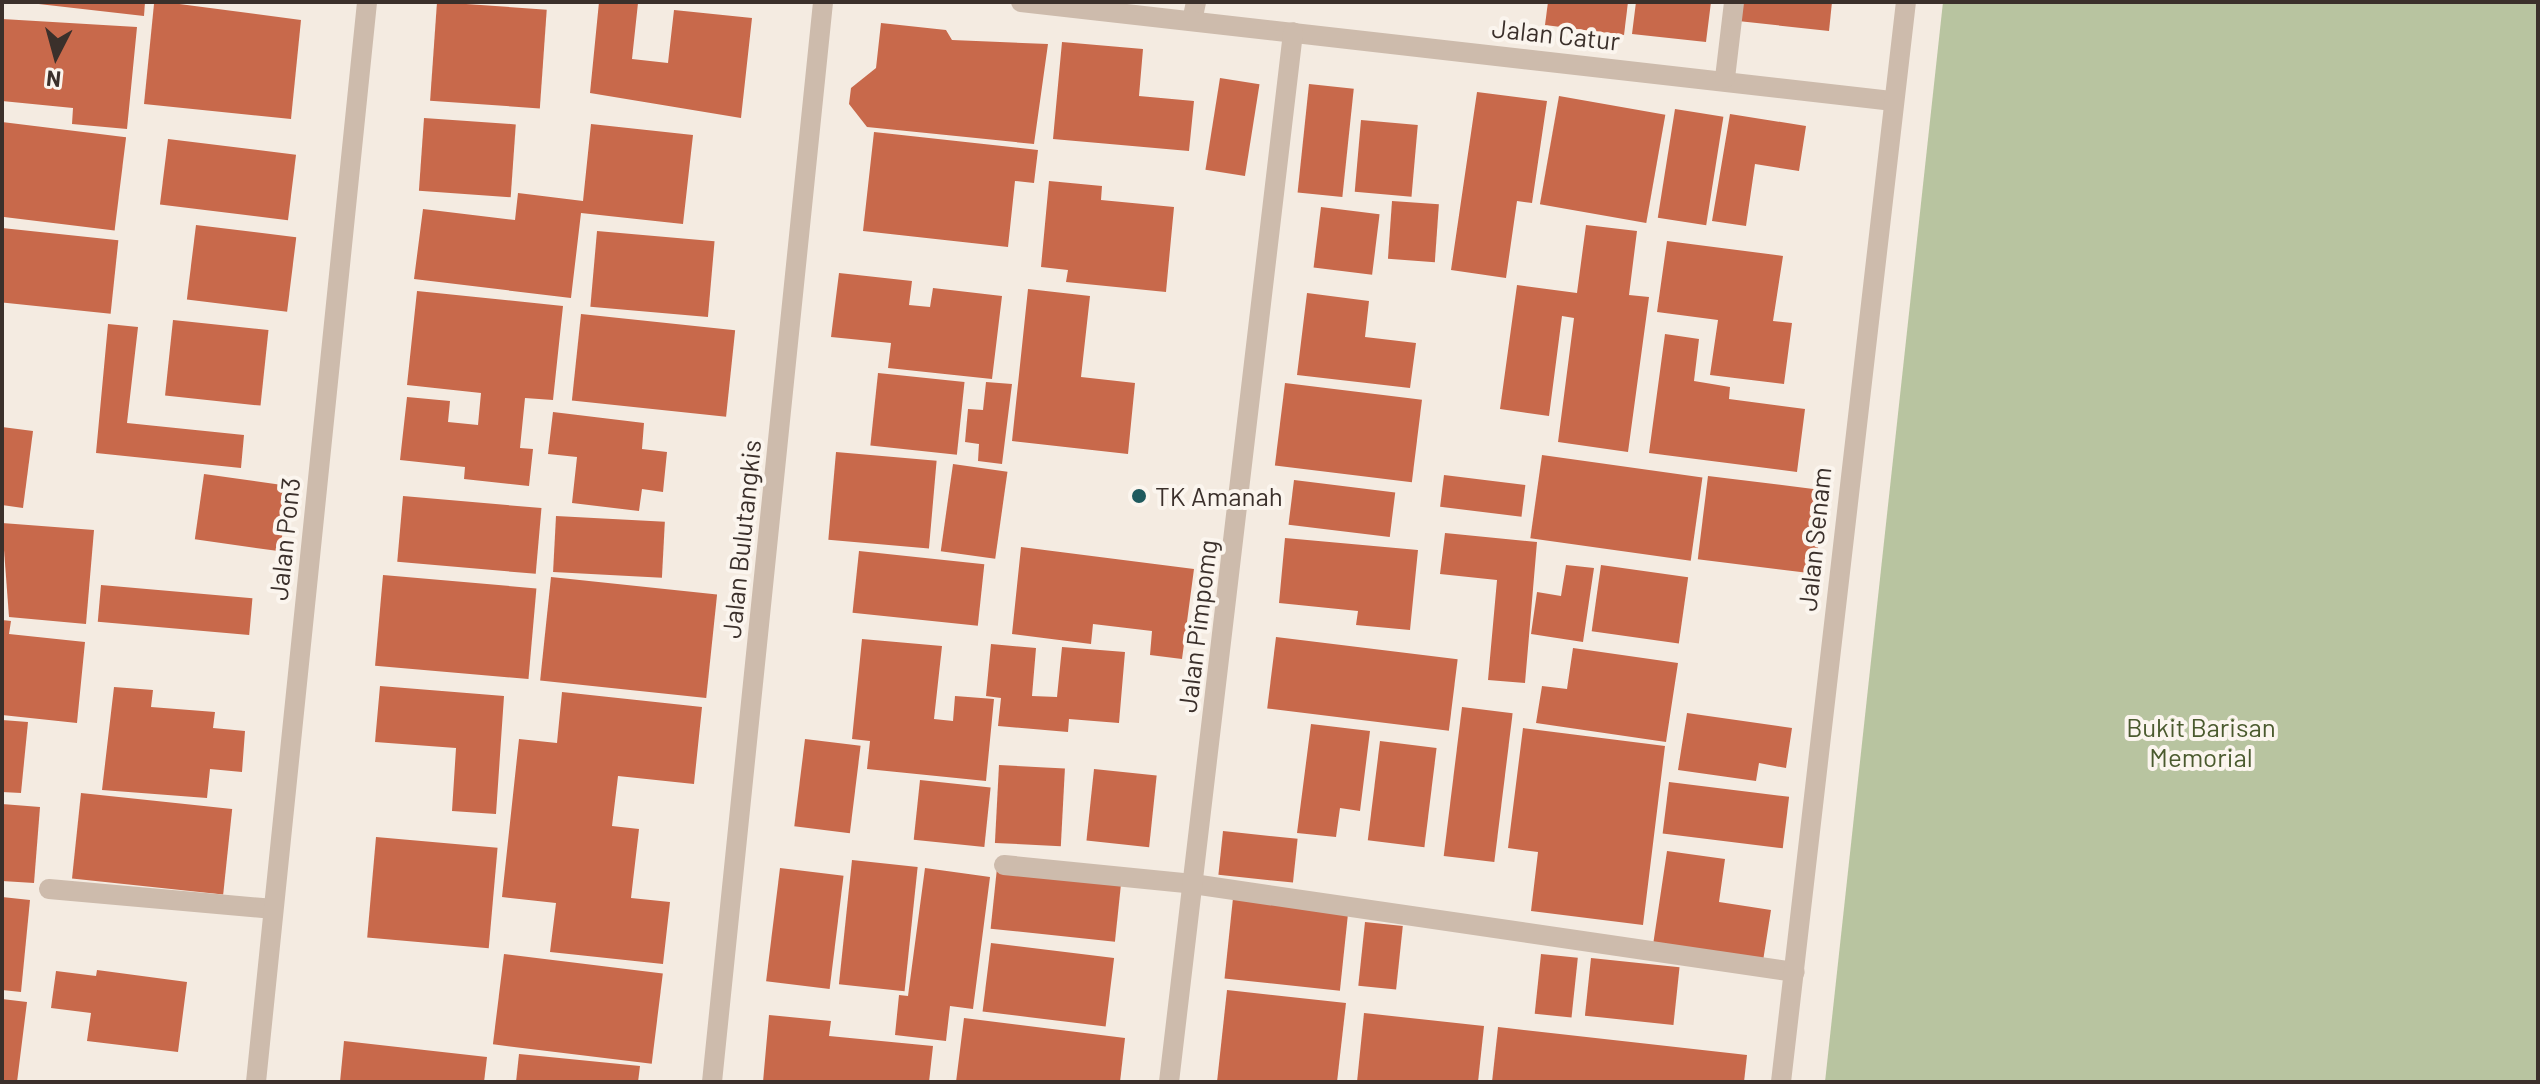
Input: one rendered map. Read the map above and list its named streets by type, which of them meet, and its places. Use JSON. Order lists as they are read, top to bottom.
{
  "streets": {
    "street": [
      "Jalan Catur",
      "Jalan Pon3",
      "Jalan Bulutangkis",
      "Jalan Senam",
      "Jalan Pimpomg"
    ]
  },
  "crossings": [
    ["Jalan Catur", "Jalan Senam"],
    ["Jalan Catur", "Jalan Pimpomg"]
  ],
  "parks": ["Bukit Barisan Memorial"],
  "places": ["TK Amanah"],
  "north": "bottom"
}
